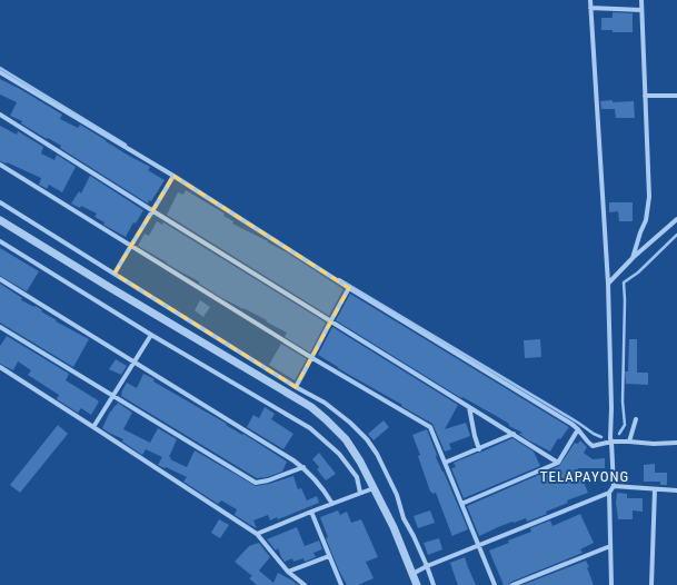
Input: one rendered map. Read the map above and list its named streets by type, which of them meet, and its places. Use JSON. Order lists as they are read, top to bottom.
{
  "districts": ["TELAPAYONG"]
}
